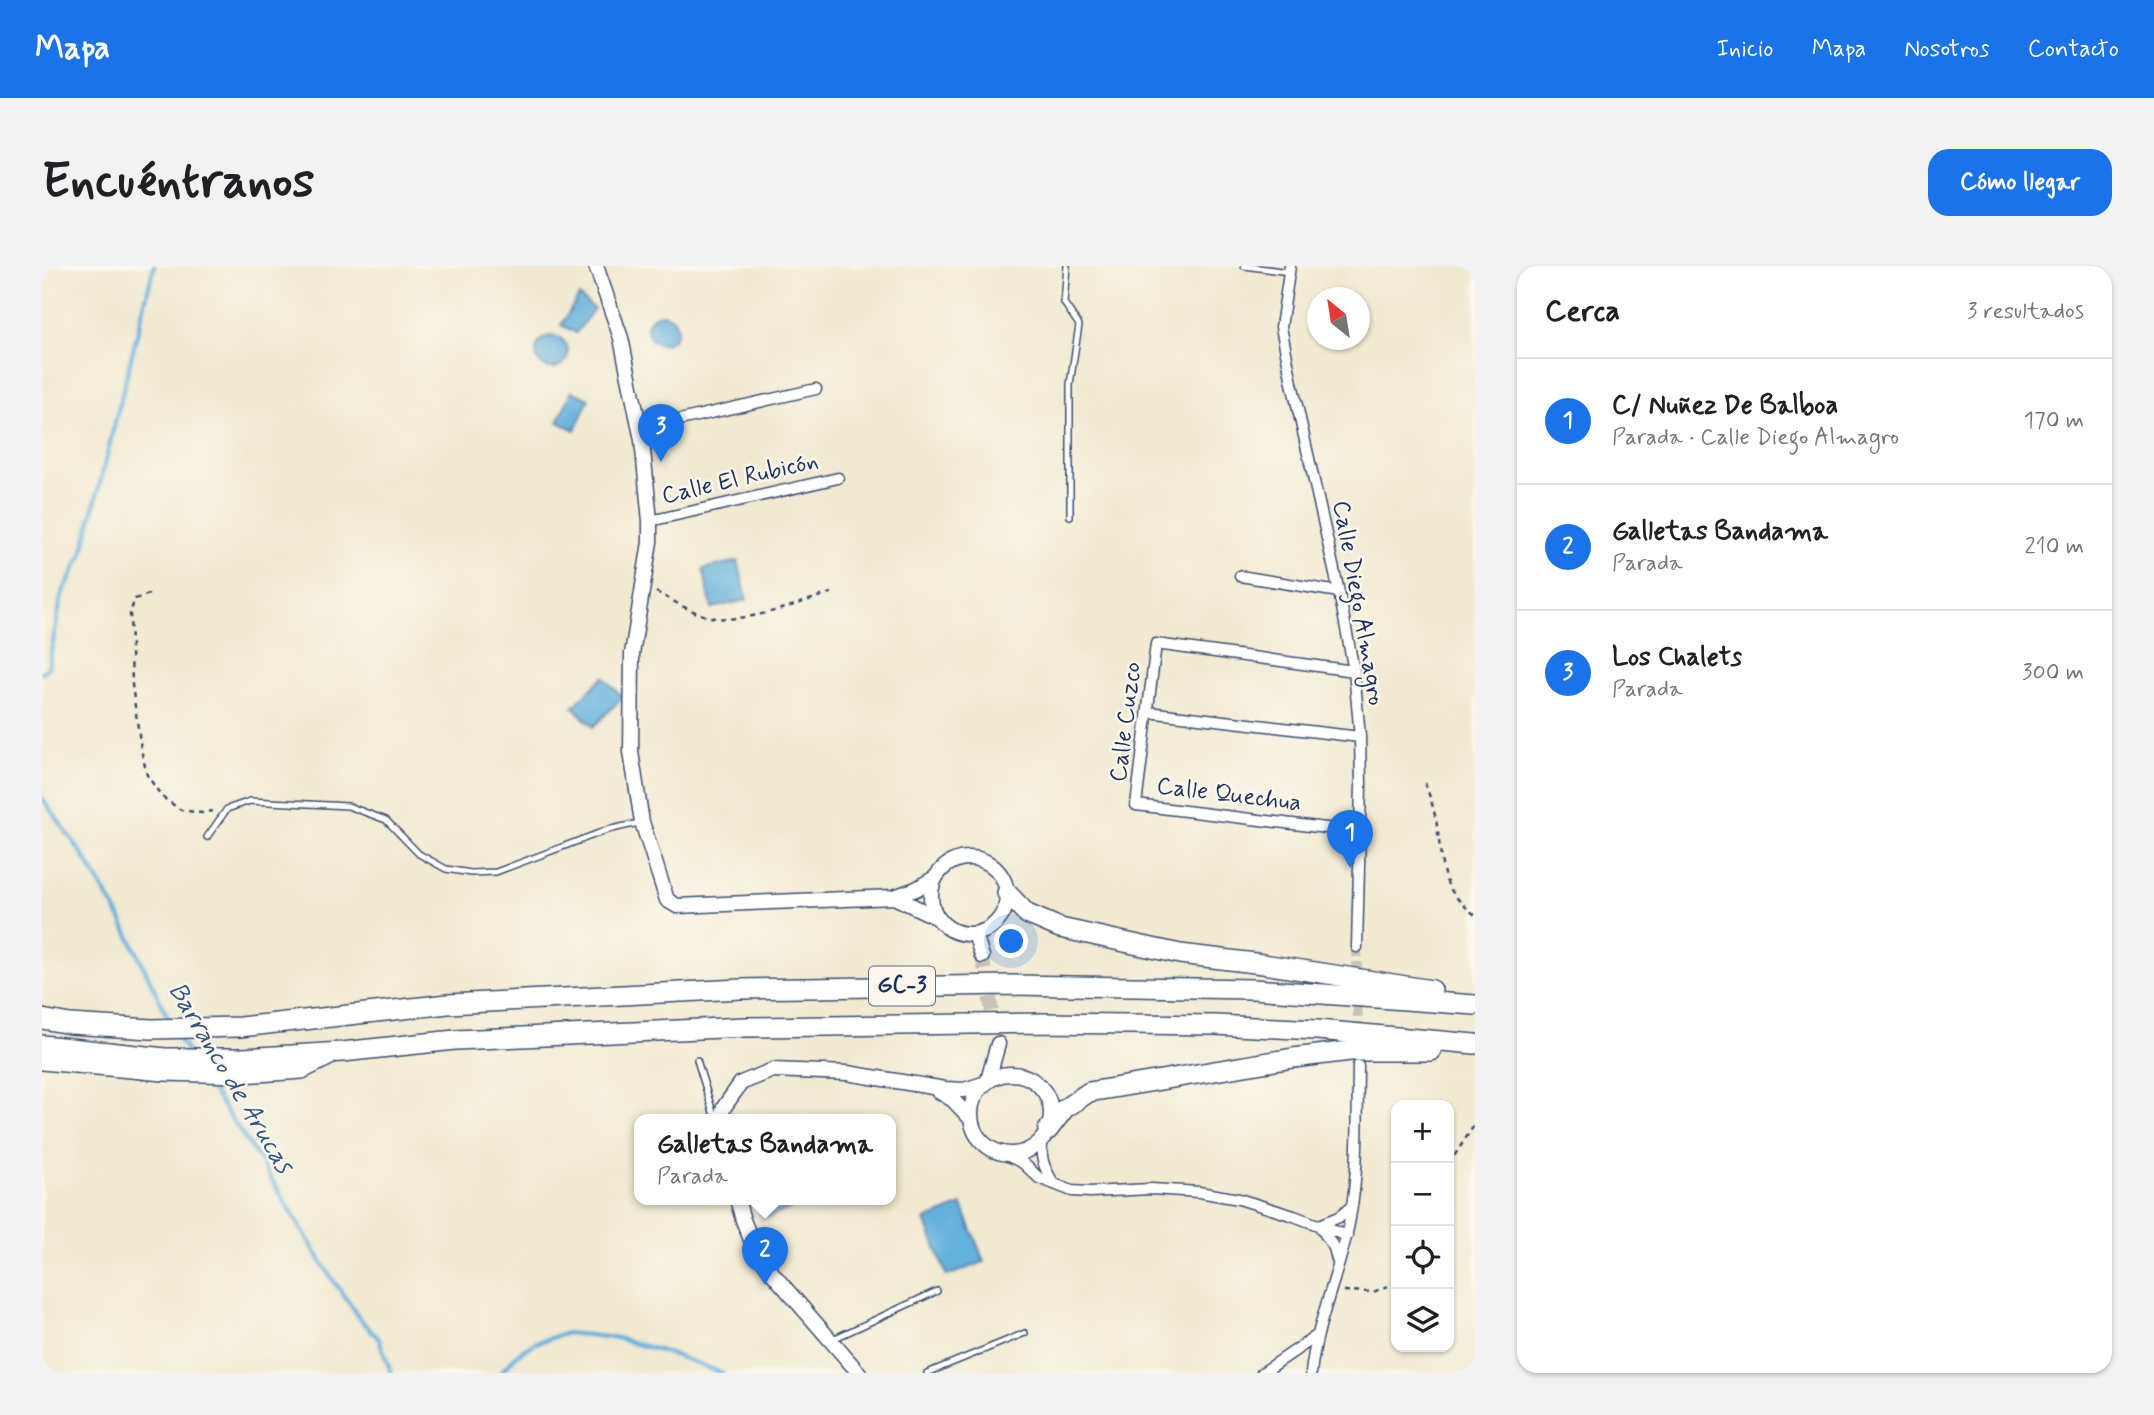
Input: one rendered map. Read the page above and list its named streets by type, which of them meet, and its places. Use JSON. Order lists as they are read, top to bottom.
{
  "streets": {
    "highway": ["GC-3"],
    "street": [
      "Calle El Rubicón",
      "Calle Diego Almagro",
      "Calle Cuzco",
      "Calle Quechua"
    ]
  },
  "crossings": [
    ["Calle Diego Almagro", "Calle Cuzco"],
    ["Calle Diego Almagro", "Calle Quechua"],
    ["Calle Cuzco", "Calle Quechua"]
  ],
  "water": ["Barranco de Arucas"],
  "north": "top left",
  "page": {
    "header": "Mapa",
    "nav": [
      "Inicio",
      "Mapa",
      "Nosotros",
      "Contacto"
    ],
    "buttons": "Cómo llegar",
    "title": "Encuéntranos",
    "heading": ["Cerca", "3 resultados"],
    "list": [
      {
        "mark": "1",
        "name": "C/ Nuñez De Balboa",
        "note": "Parada · Calle Diego Almagro",
        "value": "170 m"
      },
      {
        "mark": "2",
        "name": "Galletas Bandama",
        "note": "Parada",
        "value": "210 m"
      },
      {
        "mark": "3",
        "name": "Los Chalets",
        "note": "Parada",
        "value": "300 m"
      }
    ],
    "pins": ["3", "1", "2"],
    "map_buttons": ["+", "−"],
    "popup": ["Galletas Bandama", "Parada"]
  }
}
